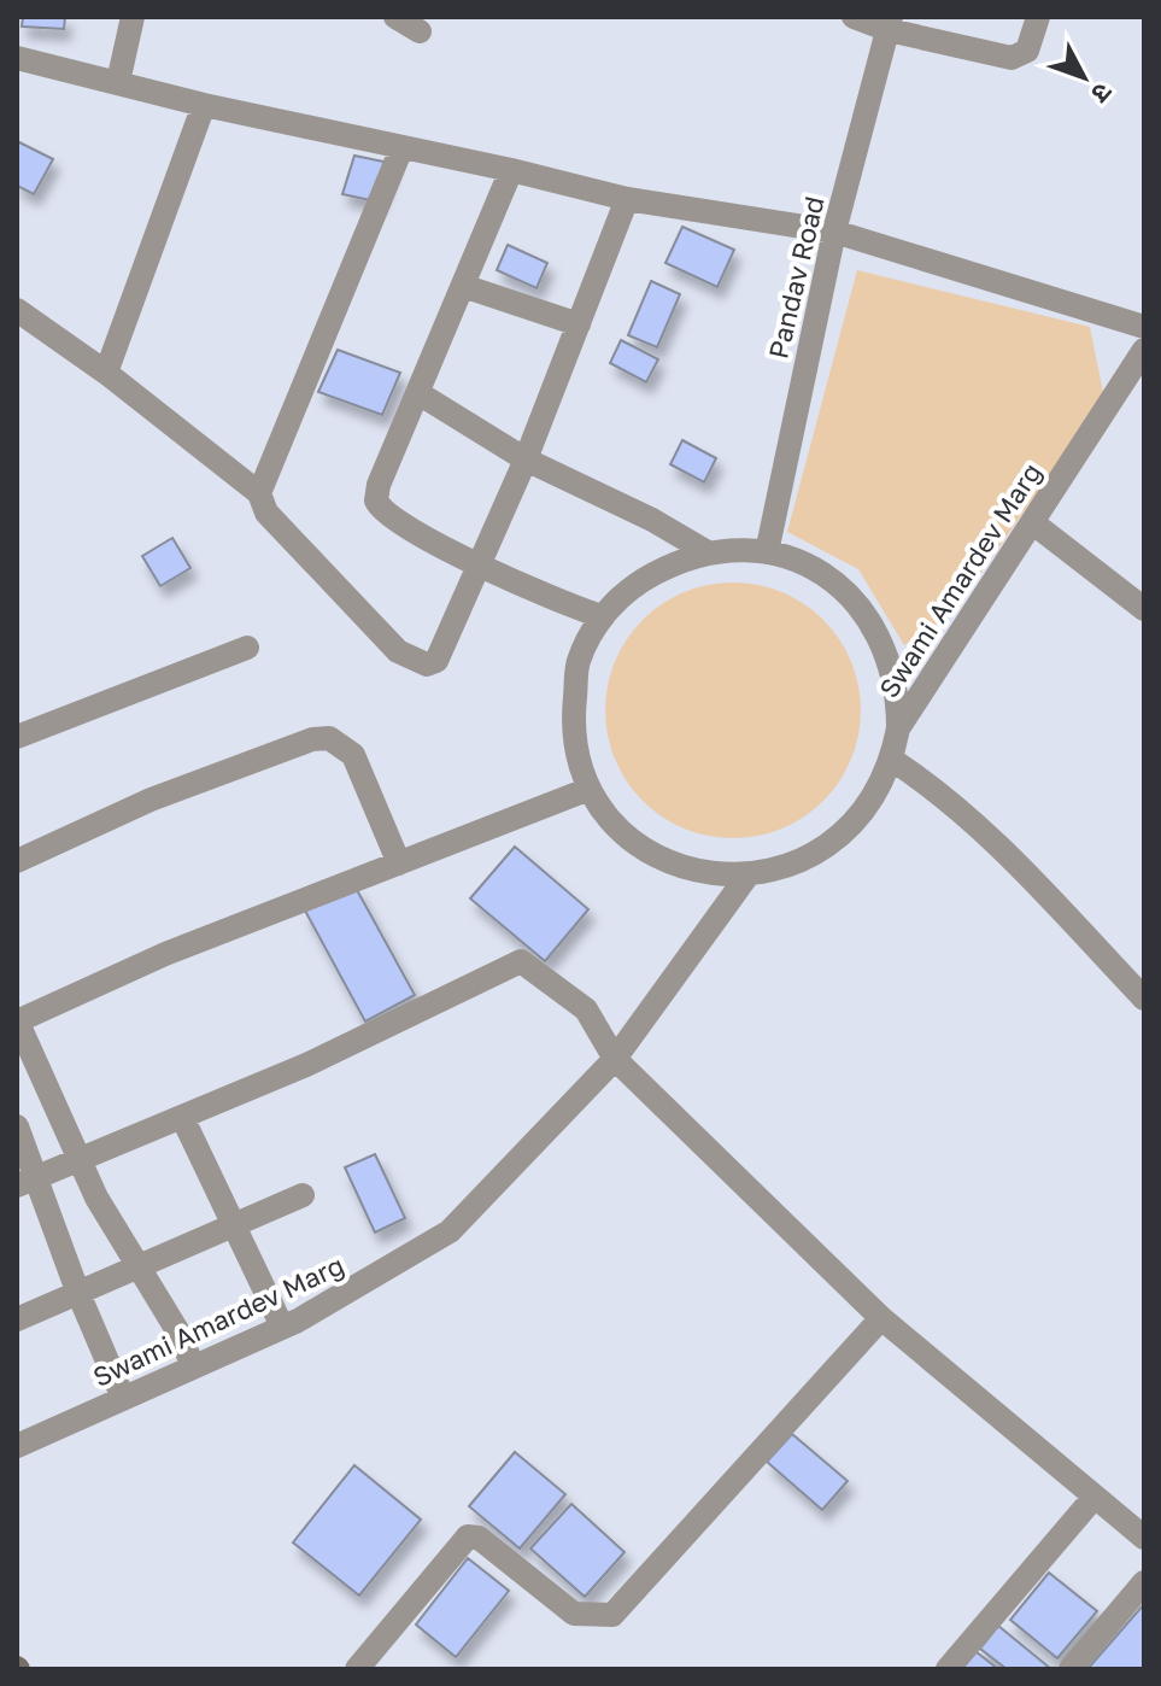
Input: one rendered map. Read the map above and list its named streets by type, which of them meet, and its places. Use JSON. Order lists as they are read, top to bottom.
{
  "streets": {
    "street": ["Pandav Road", "Swami Amardev Marg"]
  },
  "crossings": [
    ["Pandav Road", "Swami Amardev Marg"]
  ],
  "north": "bottom right"
}
